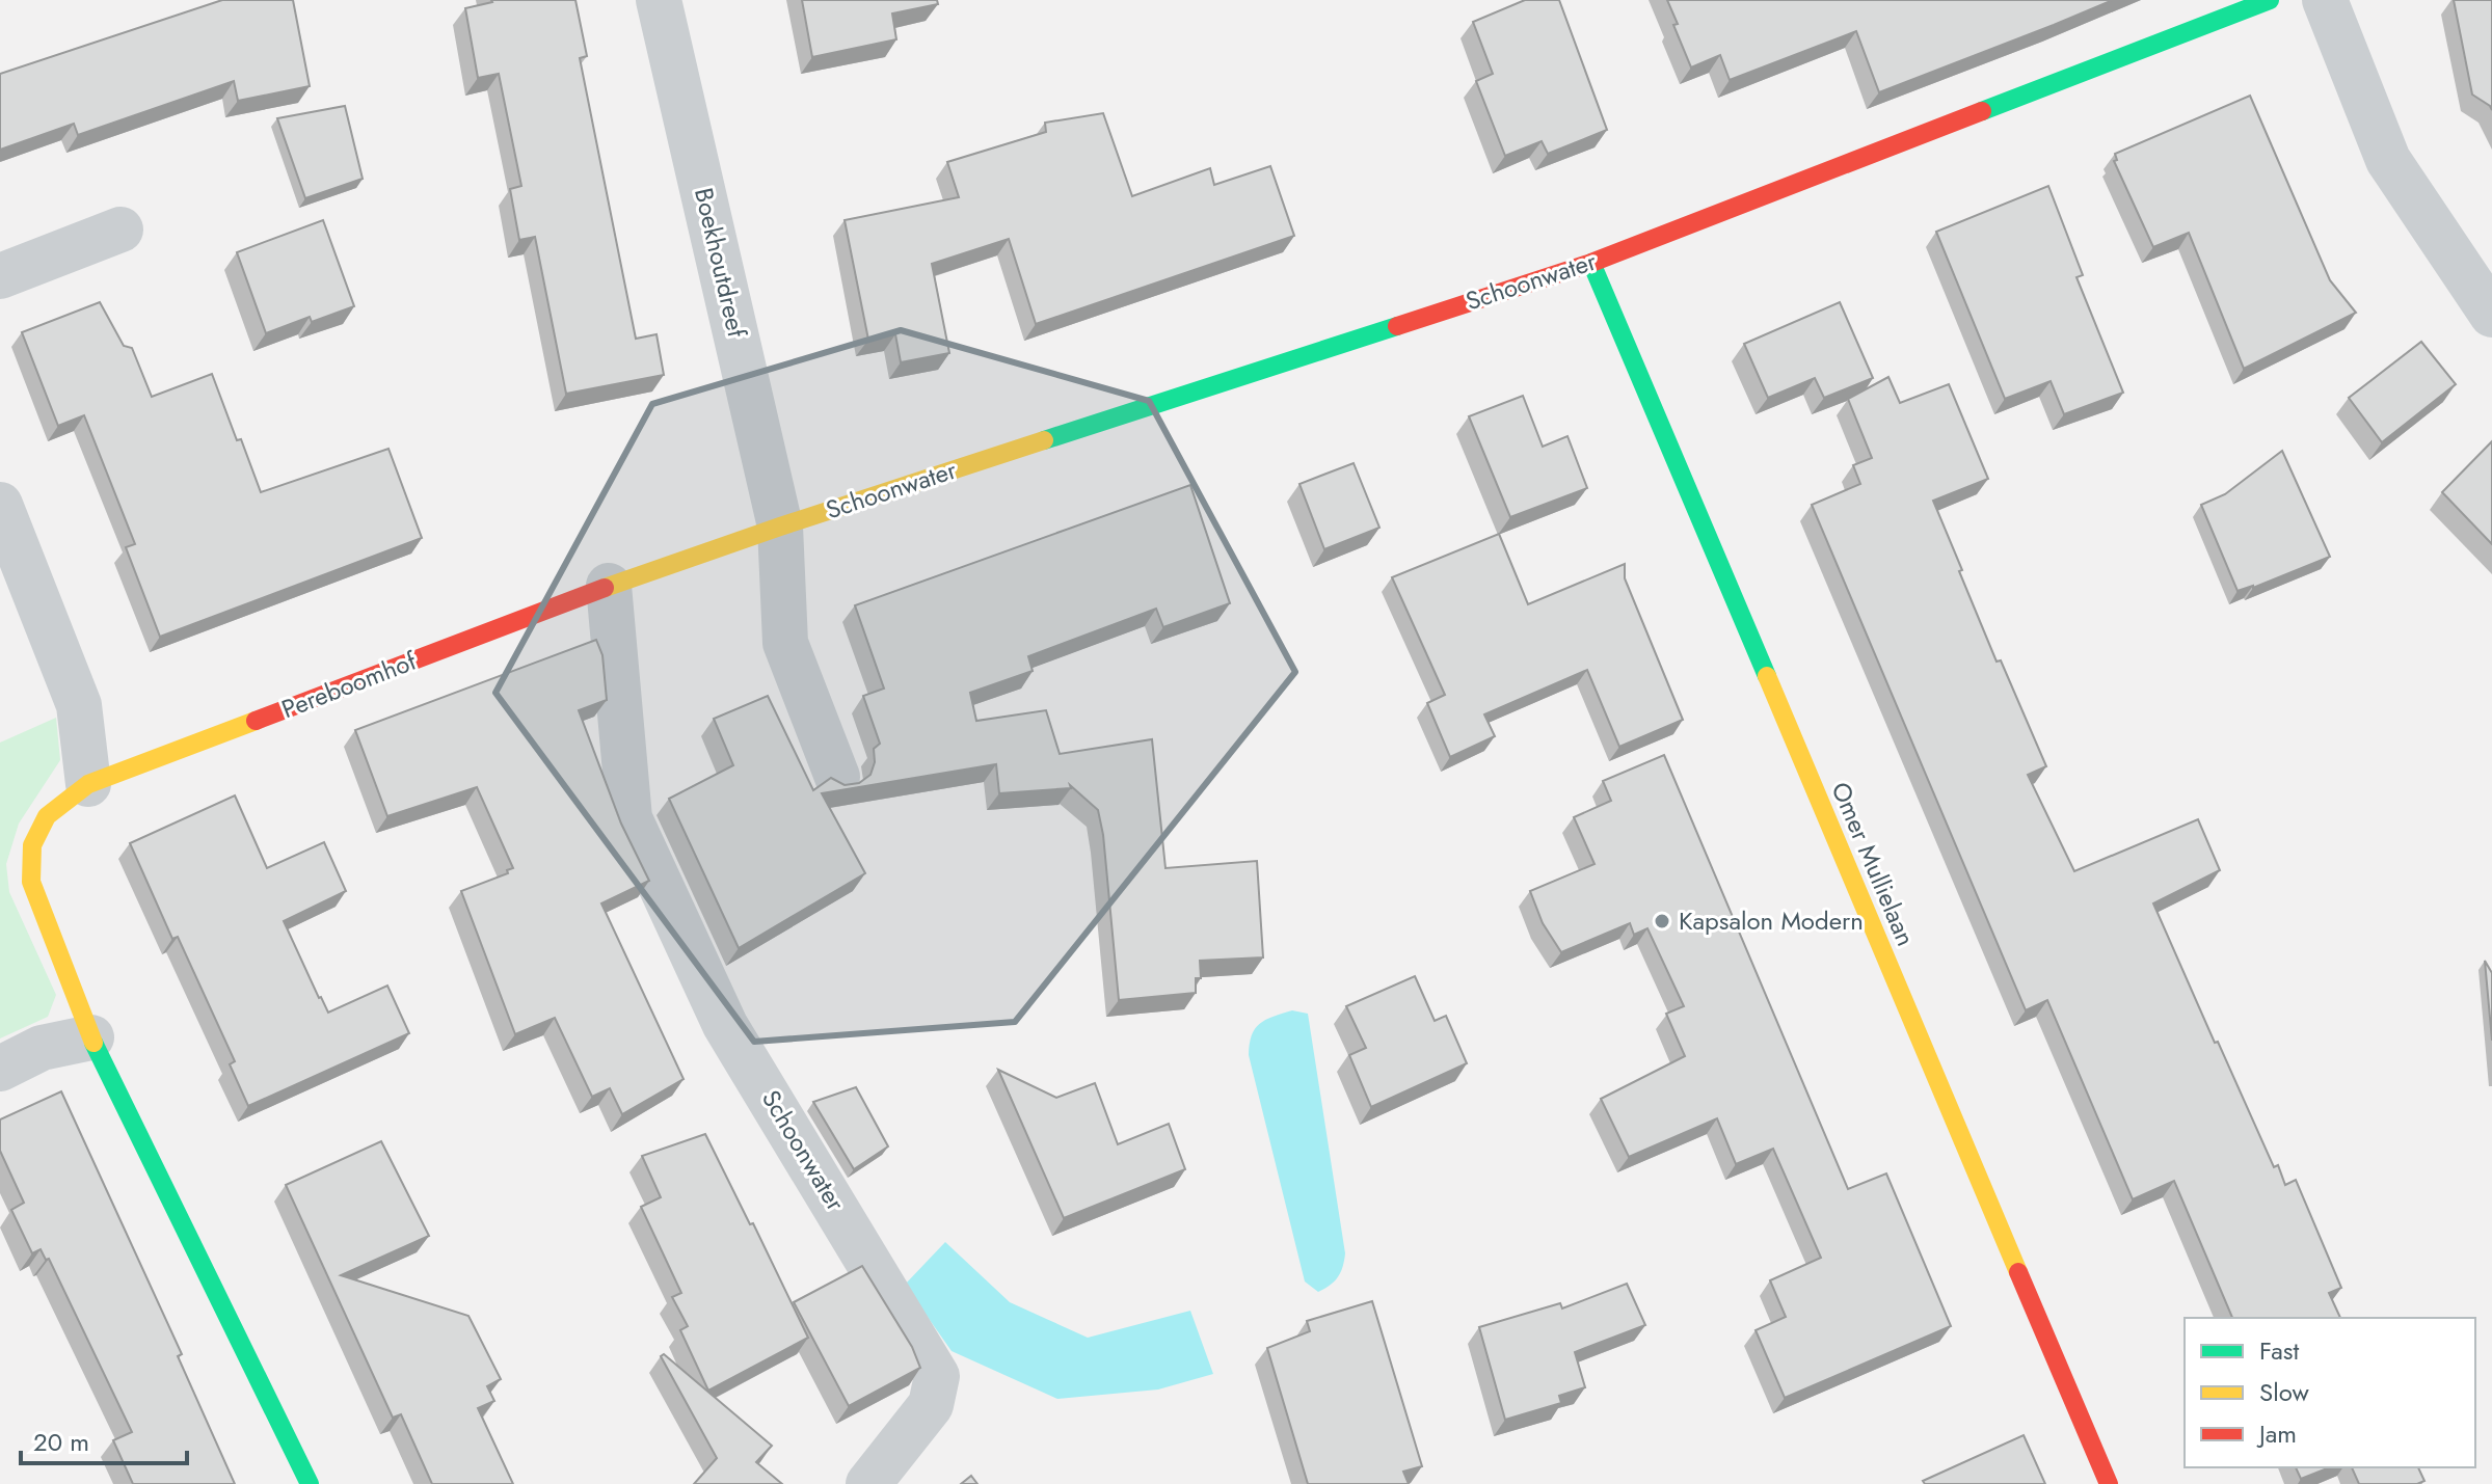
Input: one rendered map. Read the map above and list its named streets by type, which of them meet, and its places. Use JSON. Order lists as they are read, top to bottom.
{
  "streets": {
    "street": [
      "Boekhoutdreef",
      "Schoonwater",
      "Pereboomhof",
      "Omer Mullielaan"
    ]
  },
  "crossings": [
    ["Boekhoutdreef", "Schoonwater"],
    ["Schoonwater", "Pereboomhof"],
    ["Schoonwater", "Omer Mullielaan"]
  ],
  "places": ["Kapsalon Modern"],
  "legend": ["Fast", "Slow", "Jam"],
  "scale_bar": "20 m"
}
